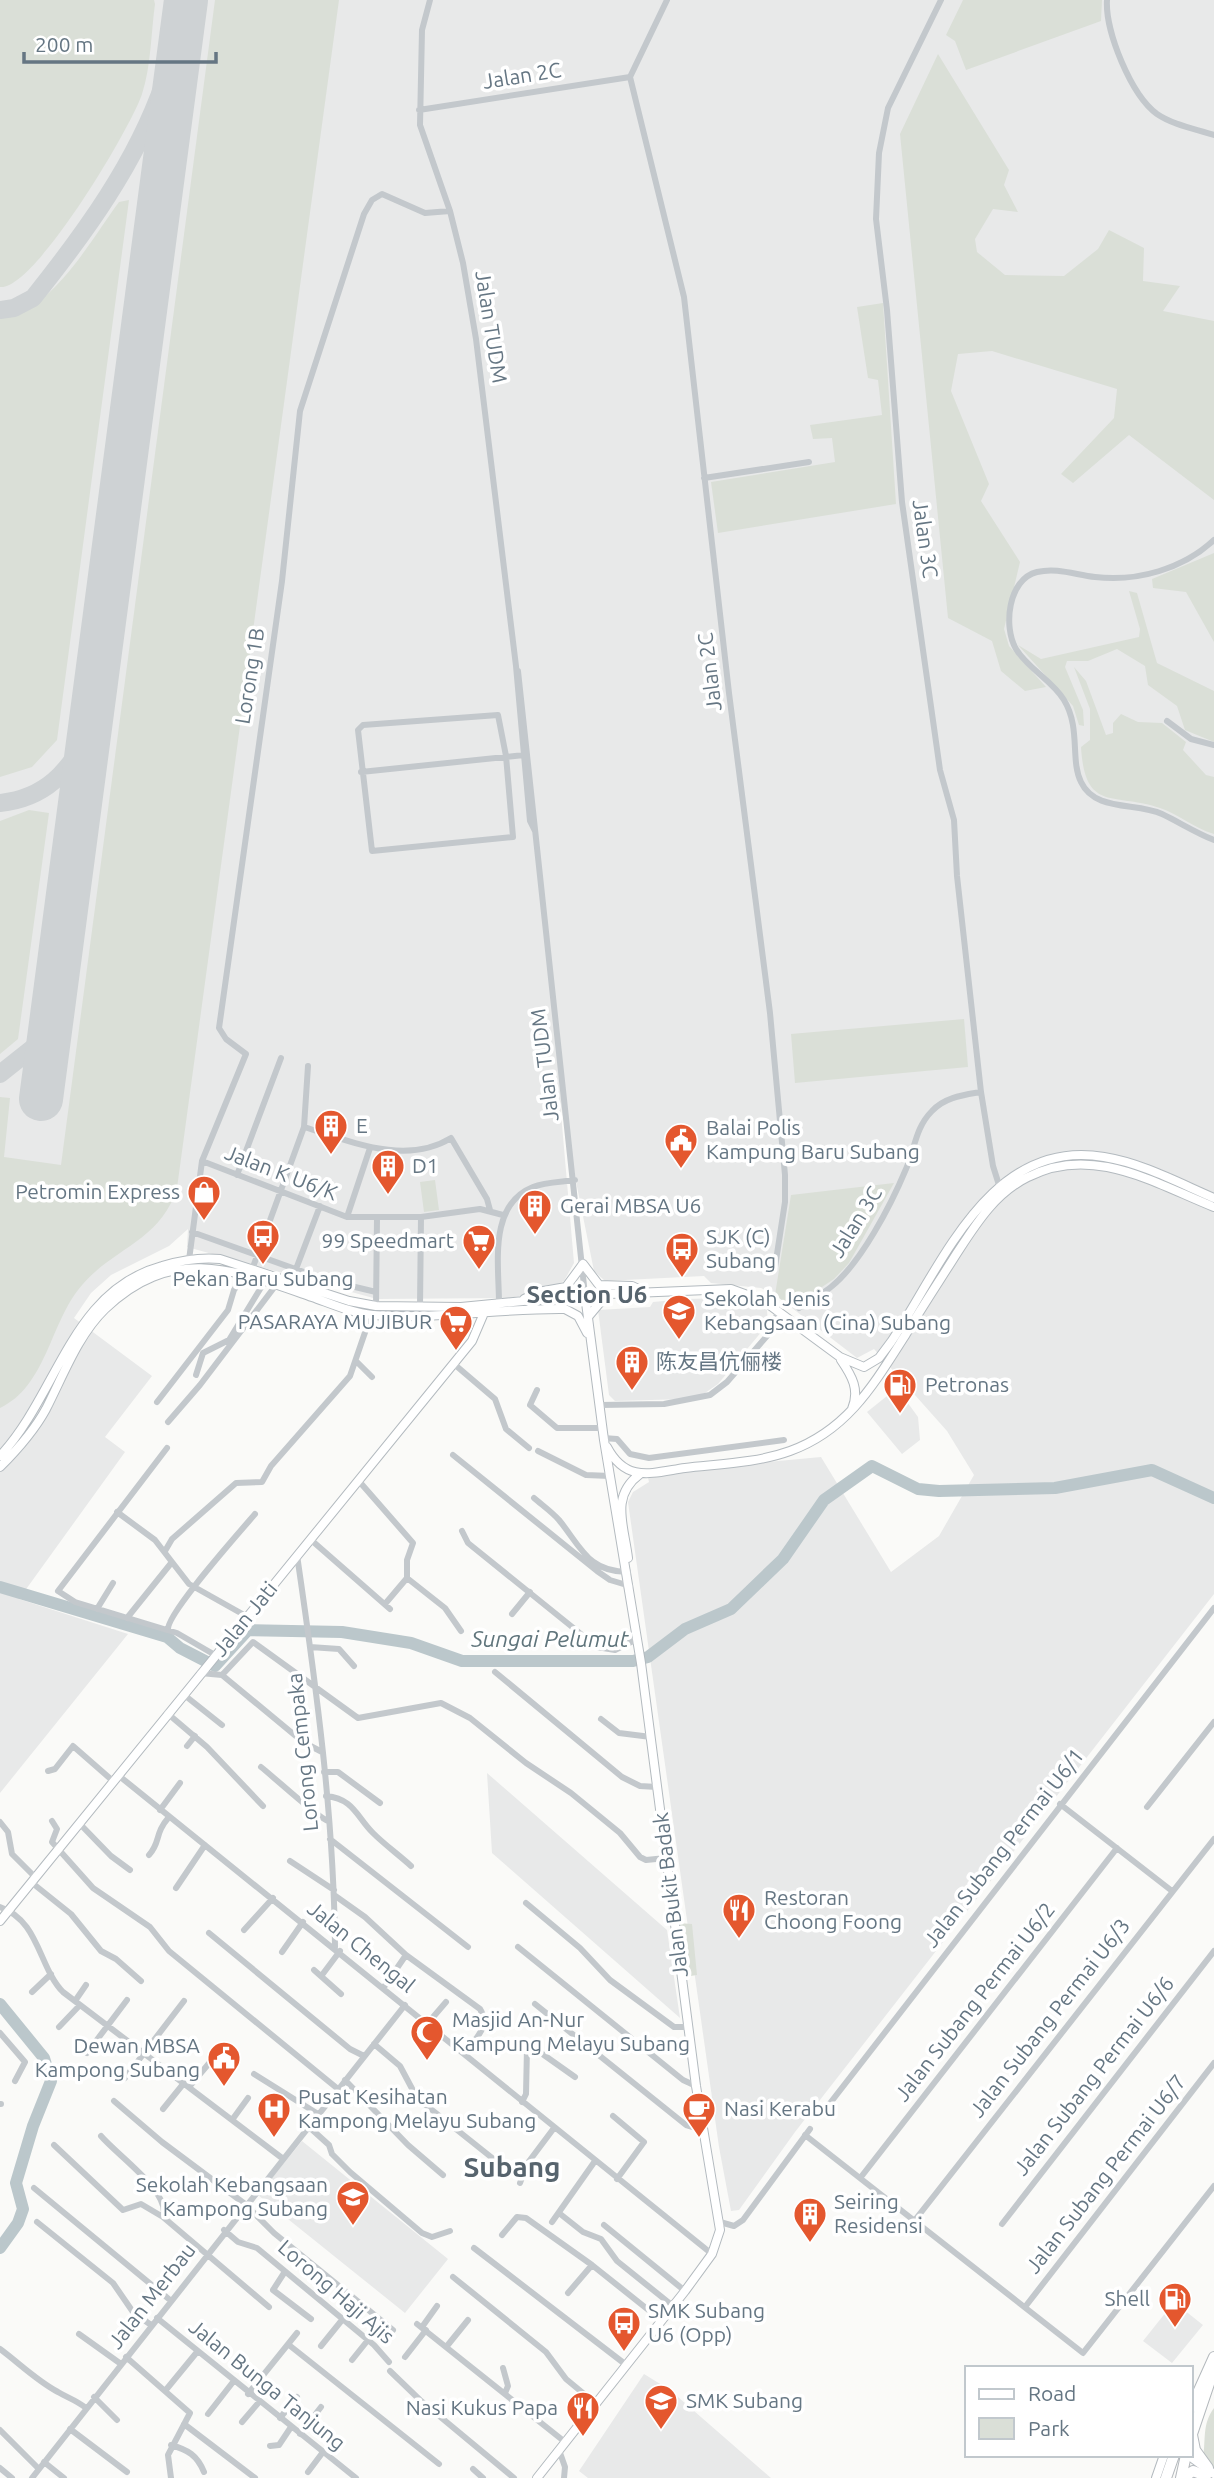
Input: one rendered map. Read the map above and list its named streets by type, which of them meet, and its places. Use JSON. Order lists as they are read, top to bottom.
{
  "streets": {
    "main road": ["Jalan Jati", "Jalan Bukit Badak"],
    "street": [
      "Jalan 2C",
      "Jalan TUDM",
      "Jalan 3C",
      "Lorong 1B",
      "Jalan K U6/K",
      "Lorong Cempaka",
      "Jalan Subang Permai U6/1",
      "Jalan Chengal",
      "Jalan Subang Permai U6/2",
      "Jalan Subang Permai U6/3",
      "Jalan Subang Permai U6/6",
      "Jalan Subang Permai U6/7",
      "Lorong Haji Ajis",
      "Jalan Merbau",
      "Jalan Bunga Tanjung"
    ]
  },
  "crossings": [
    ["Jalan 2C", "Jalan TUDM"],
    ["Jalan TUDM", "Lorong 1B"],
    ["Jalan TUDM", "Jalan Bukit Badak"],
    ["Lorong 1B", "Jalan K U6/K"],
    ["Jalan Jati", "Lorong Cempaka"],
    ["Jalan Jati", "Jalan Chengal"],
    ["Lorong Cempaka", "Jalan Chengal"],
    ["Jalan Bukit Badak", "Jalan Chengal"],
    ["Jalan Chengal", "Jalan Merbau"],
    ["Lorong Haji Ajis", "Jalan Merbau"],
    ["Jalan Merbau", "Jalan Bunga Tanjung"]
  ],
  "districts": ["Section U6", "Subang"],
  "water": ["Sungai Pelumut"],
  "places": {
    "building": [
      "E",
      "D1",
      "Gerai MBSA U6",
      "陈友昌伉俪楼",
      "Seiring Residensi"
    ],
    "public building": ["Balai Polis Kampung Baru Subang", "Dewan MBSA Kampong Subang"],
    "shop": ["Petromin Express"],
    "bus stop": ["Pekan Baru Subang", "SJK (C) Subang", "SMK Subang U6 (Opp)"],
    "supermarket": ["99 Speedmart", "PASARAYA MUJIBUR"],
    "school or university": ["Sekolah Jenis Kebangsaan (Cina) Subang", "Sekolah Kebangsaan Kampong Subang", "SMK Subang"],
    "fuel station": ["Petronas", "Shell"],
    "restaurant": ["Restoran Choong Foong", "Nasi Kukus Papa"],
    "mosque": ["Masjid An-Nur Kampung Melayu Subang"],
    "hospital": ["Pusat Kesihatan Kampong Melayu Subang"],
    "cafe": ["Nasi Kerabu"]
  },
  "legend": ["Road", "Park"],
  "scale_bar": "200 m"
}
